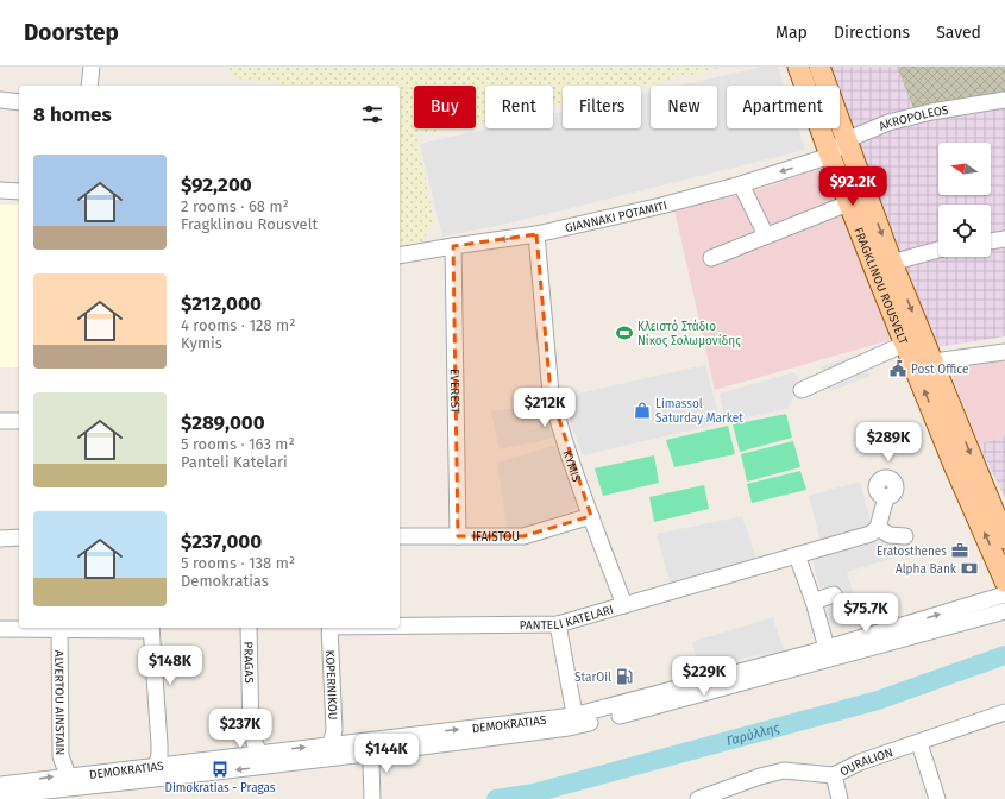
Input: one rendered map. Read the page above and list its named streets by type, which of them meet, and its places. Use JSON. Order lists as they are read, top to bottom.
{
  "streets": {
    "main road": ["FRAGKLINOU ROUSVELT"],
    "street": [
      "AKROPOLEOS",
      "GIANNAKI POTAMITI",
      "EVEREST",
      "KYMIS",
      "IFAISTOU",
      "PANTELI KATELARI",
      "PRAGAS",
      "KOPERNIKOU",
      "ALVERTOU AINSTAIN",
      "DEMOKRATIAS",
      "OURALION"
    ]
  },
  "crossings": [
    ["AKROPOLEOS", "GIANNAKI POTAMITI"],
    ["AKROPOLEOS", "FRAGKLINOU ROUSVELT"],
    ["GIANNAKI POTAMITI", "FRAGKLINOU ROUSVELT"],
    ["GIANNAKI POTAMITI", "EVEREST"],
    ["GIANNAKI POTAMITI", "KYMIS"],
    ["EVEREST", "IFAISTOU"],
    ["KYMIS", "IFAISTOU"],
    ["KYMIS", "PANTELI KATELARI"],
    ["PRAGAS", "DEMOKRATIAS"],
    ["KOPERNIKOU", "DEMOKRATIAS"],
    ["ALVERTOU AINSTAIN", "DEMOKRATIAS"]
  ],
  "water": ["Γαρύλλης"],
  "places": {
    "sports": ["Κλειστό Στάδιο Νίκος Σολωμονίδης"],
    "public building": ["Post Office"],
    "shop": ["Limassol Saturday Market"],
    "office": ["Eratosthenes"],
    "bank": ["Alpha Bank"],
    "fuel station": ["StarOil"],
    "bus stop": ["Dimokratias - Pragas"]
  },
  "north": "left",
  "page": {
    "header": "Doorstep",
    "nav": ["Map", "Directions", "Saved"],
    "chip": [
      "Buy",
      "Rent",
      "Filters",
      "New",
      "Apartment"
    ],
    "heading": "8 homes",
    "list": [
      {
        "name": "$92,200",
        "note": "2 rooms · 68 m² · Fragklinou Rousvelt"
      },
      {
        "name": "$212,000",
        "note": "4 rooms · 128 m² · Kymis"
      },
      {
        "name": "$289,000",
        "note": "5 rooms · 163 m² · Panteli Katelari"
      },
      {
        "name": "$237,000",
        "note": "5 rooms · 138 m² · Demokratias"
      }
    ],
    "price": [
      "$92.2K",
      "$212K",
      "$289K",
      "$75.7K",
      "$148K",
      "$229K",
      "$237K",
      "$144K"
    ]
  }
}
